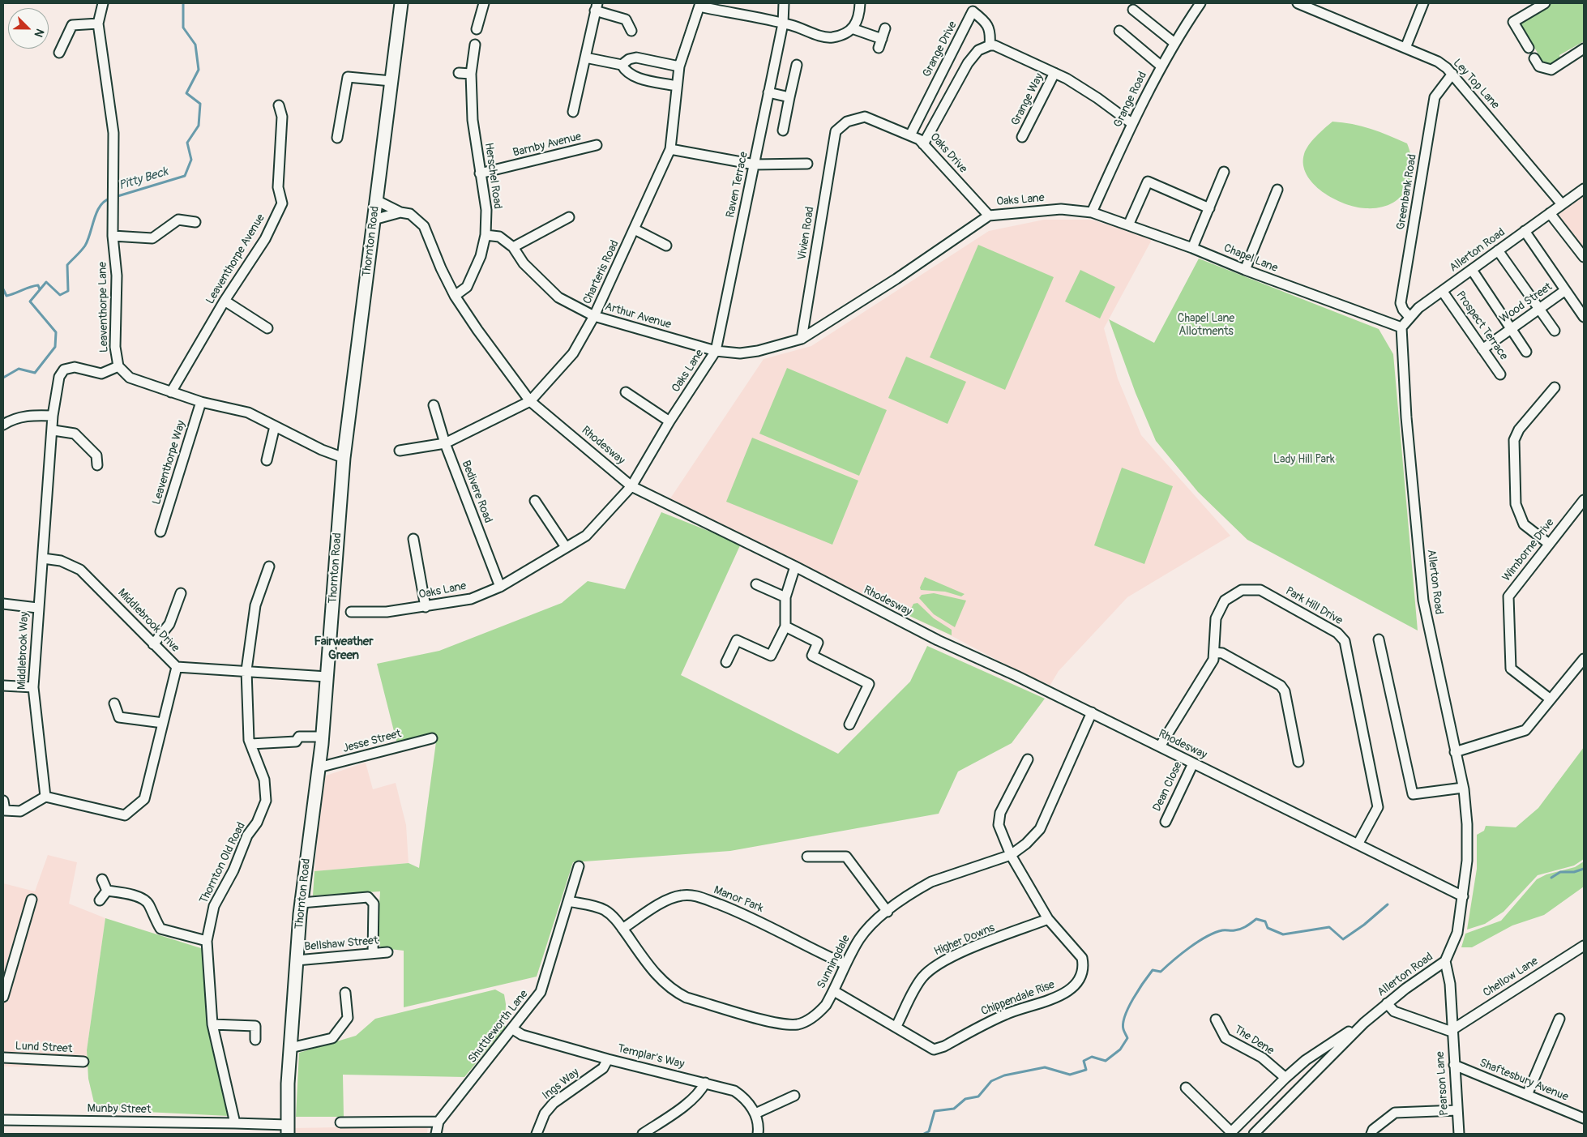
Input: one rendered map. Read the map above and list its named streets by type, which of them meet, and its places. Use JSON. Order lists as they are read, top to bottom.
{
  "streets": {
    "main road": ["Thornton Road"],
    "street": [
      "Grange Drive",
      "Ley Top Lane",
      "Grange Way",
      "Grange Road",
      "Barnby Avenue",
      "Oaks Drive",
      "Herschel Road",
      "Raven Terrace",
      "Greenbank Road",
      "Oaks Lane",
      "Vivien Road",
      "Allerton Road",
      "Chapel Lane",
      "Leaventhorpe Avenue",
      "Charteris Road",
      "Wood Street",
      "Leaventhorpe Lane",
      "Arthur Avenue",
      "Prospect Terrace",
      "Rhodesway",
      "Leaventhorpe Way",
      "Bedivere Road",
      "Wimborne Drive",
      "Park Hill Drive",
      "Middlebrook Drive",
      "Middlebrook Way",
      "Jesse Street",
      "Dean Close",
      "Thornton Old Road",
      "Manor Park",
      "Higher Downs",
      "Bellshaw Street",
      "Sunningdale",
      "Chellow Lane",
      "Chippendale Rise",
      "Shuttleworth Lane",
      "The Dene",
      "Lund Street",
      "Templar's Way",
      "Shaftesbury Avenue",
      "Pearson Lane",
      "Ings Way",
      "Munby Street"
    ]
  },
  "crossings": [
    ["Grange Drive", "Oaks Drive"],
    ["Ley Top Lane", "Greenbank Road"],
    ["Ley Top Lane", "Allerton Road"],
    ["Grange Road", "Oaks Lane"],
    ["Grange Road", "Chapel Lane"],
    ["Barnby Avenue", "Herschel Road"],
    ["Oaks Drive", "Oaks Lane"],
    ["Oaks Drive", "Vivien Road"],
    ["Herschel Road", "Arthur Avenue"],
    ["Herschel Road", "Rhodesway"],
    ["Raven Terrace", "Oaks Lane"],
    ["Raven Terrace", "Arthur Avenue"],
    ["Greenbank Road", "Allerton Road"],
    ["Oaks Lane", "Vivien Road"],
    ["Oaks Lane", "Chapel Lane"],
    ["Oaks Lane", "Arthur Avenue"],
    ["Oaks Lane", "Rhodesway"],
    ["Oaks Lane", "Bedivere Road"],
    ["Thornton Road", "Leaventhorpe Lane"],
    ["Thornton Road", "Rhodesway"],
    ["Thornton Road", "Middlebrook Drive"],
    ["Thornton Road", "Jesse Street"],
    ["Thornton Road", "Bellshaw Street"],
    ["Allerton Road", "Chapel Lane"],
    ["Allerton Road", "Prospect Terrace"],
    ["Allerton Road", "Rhodesway"],
    ["Allerton Road", "The Dene"],
    ["Allerton Road", "Pearson Lane"],
    ["Leaventhorpe Avenue", "Leaventhorpe Lane"],
    ["Charteris Road", "Arthur Avenue"],
    ["Charteris Road", "Rhodesway"],
    ["Charteris Road", "Bedivere Road"],
    ["Wood Street", "Prospect Terrace"],
    ["Leaventhorpe Lane", "Leaventhorpe Way"],
    ["Leaventhorpe Lane", "Middlebrook Way"],
    ["Rhodesway", "Park Hill Drive"],
    ["Rhodesway", "Dean Close"],
    ["Rhodesway", "Sunningdale"],
    ["Middlebrook Drive", "Middlebrook Way"],
    ["Middlebrook Drive", "Thornton Old Road"],
    ["Thornton Old Road", "Munby Street"],
    ["Manor Park", "Sunningdale"],
    ["Higher Downs", "Chippendale Rise"],
    ["Sunningdale", "Chippendale Rise"],
    ["Sunningdale", "Shuttleworth Lane"],
    ["Chellow Lane", "Pearson Lane"],
    ["Shuttleworth Lane", "Templar's Way"],
    ["Templar's Way", "Ings Way"],
    ["Shaftesbury Avenue", "Pearson Lane"]
  ],
  "districts": ["Fairweather Green"],
  "water": ["Pitty Beck"],
  "parks": ["Chapel Lane Allotments", "Lady Hill Park"],
  "north": "bottom right"
}
